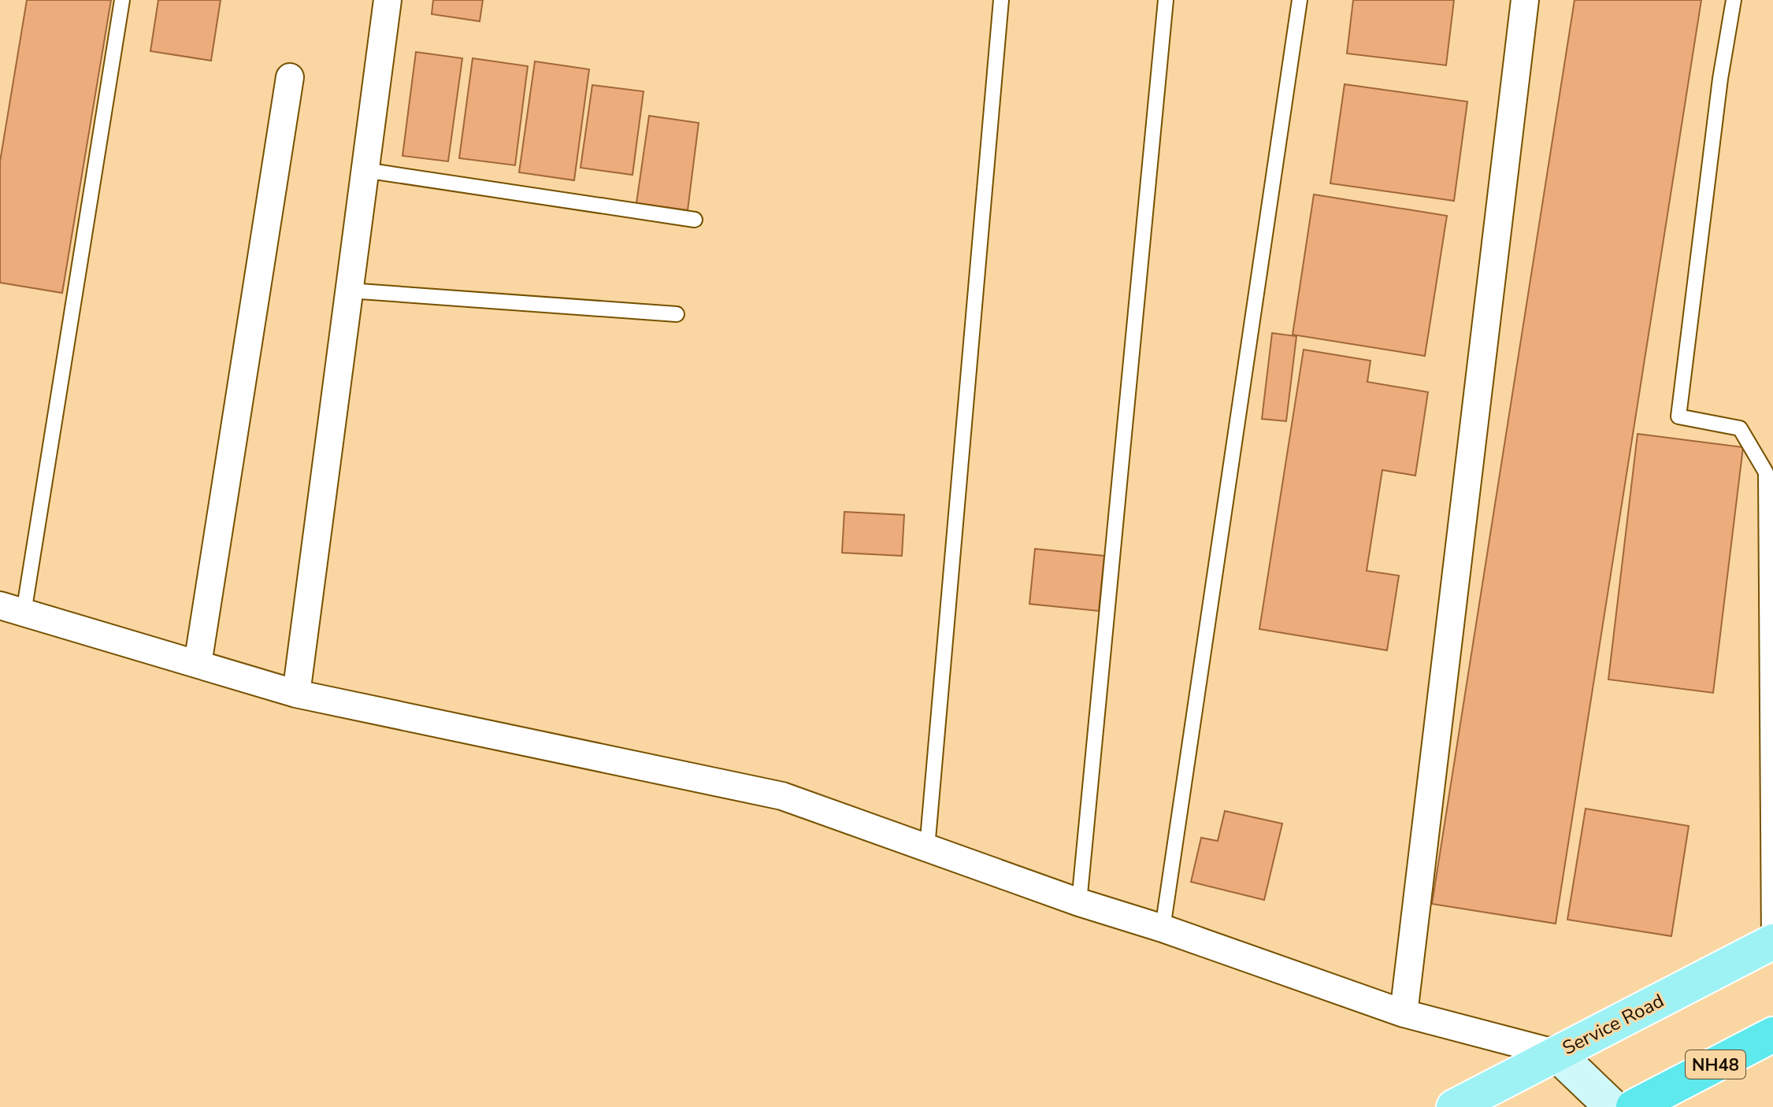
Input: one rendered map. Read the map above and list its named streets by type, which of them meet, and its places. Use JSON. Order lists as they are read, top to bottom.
{
  "streets": {
    "highway": ["NH48"],
    "main road": ["Service Road"]
  }
}
